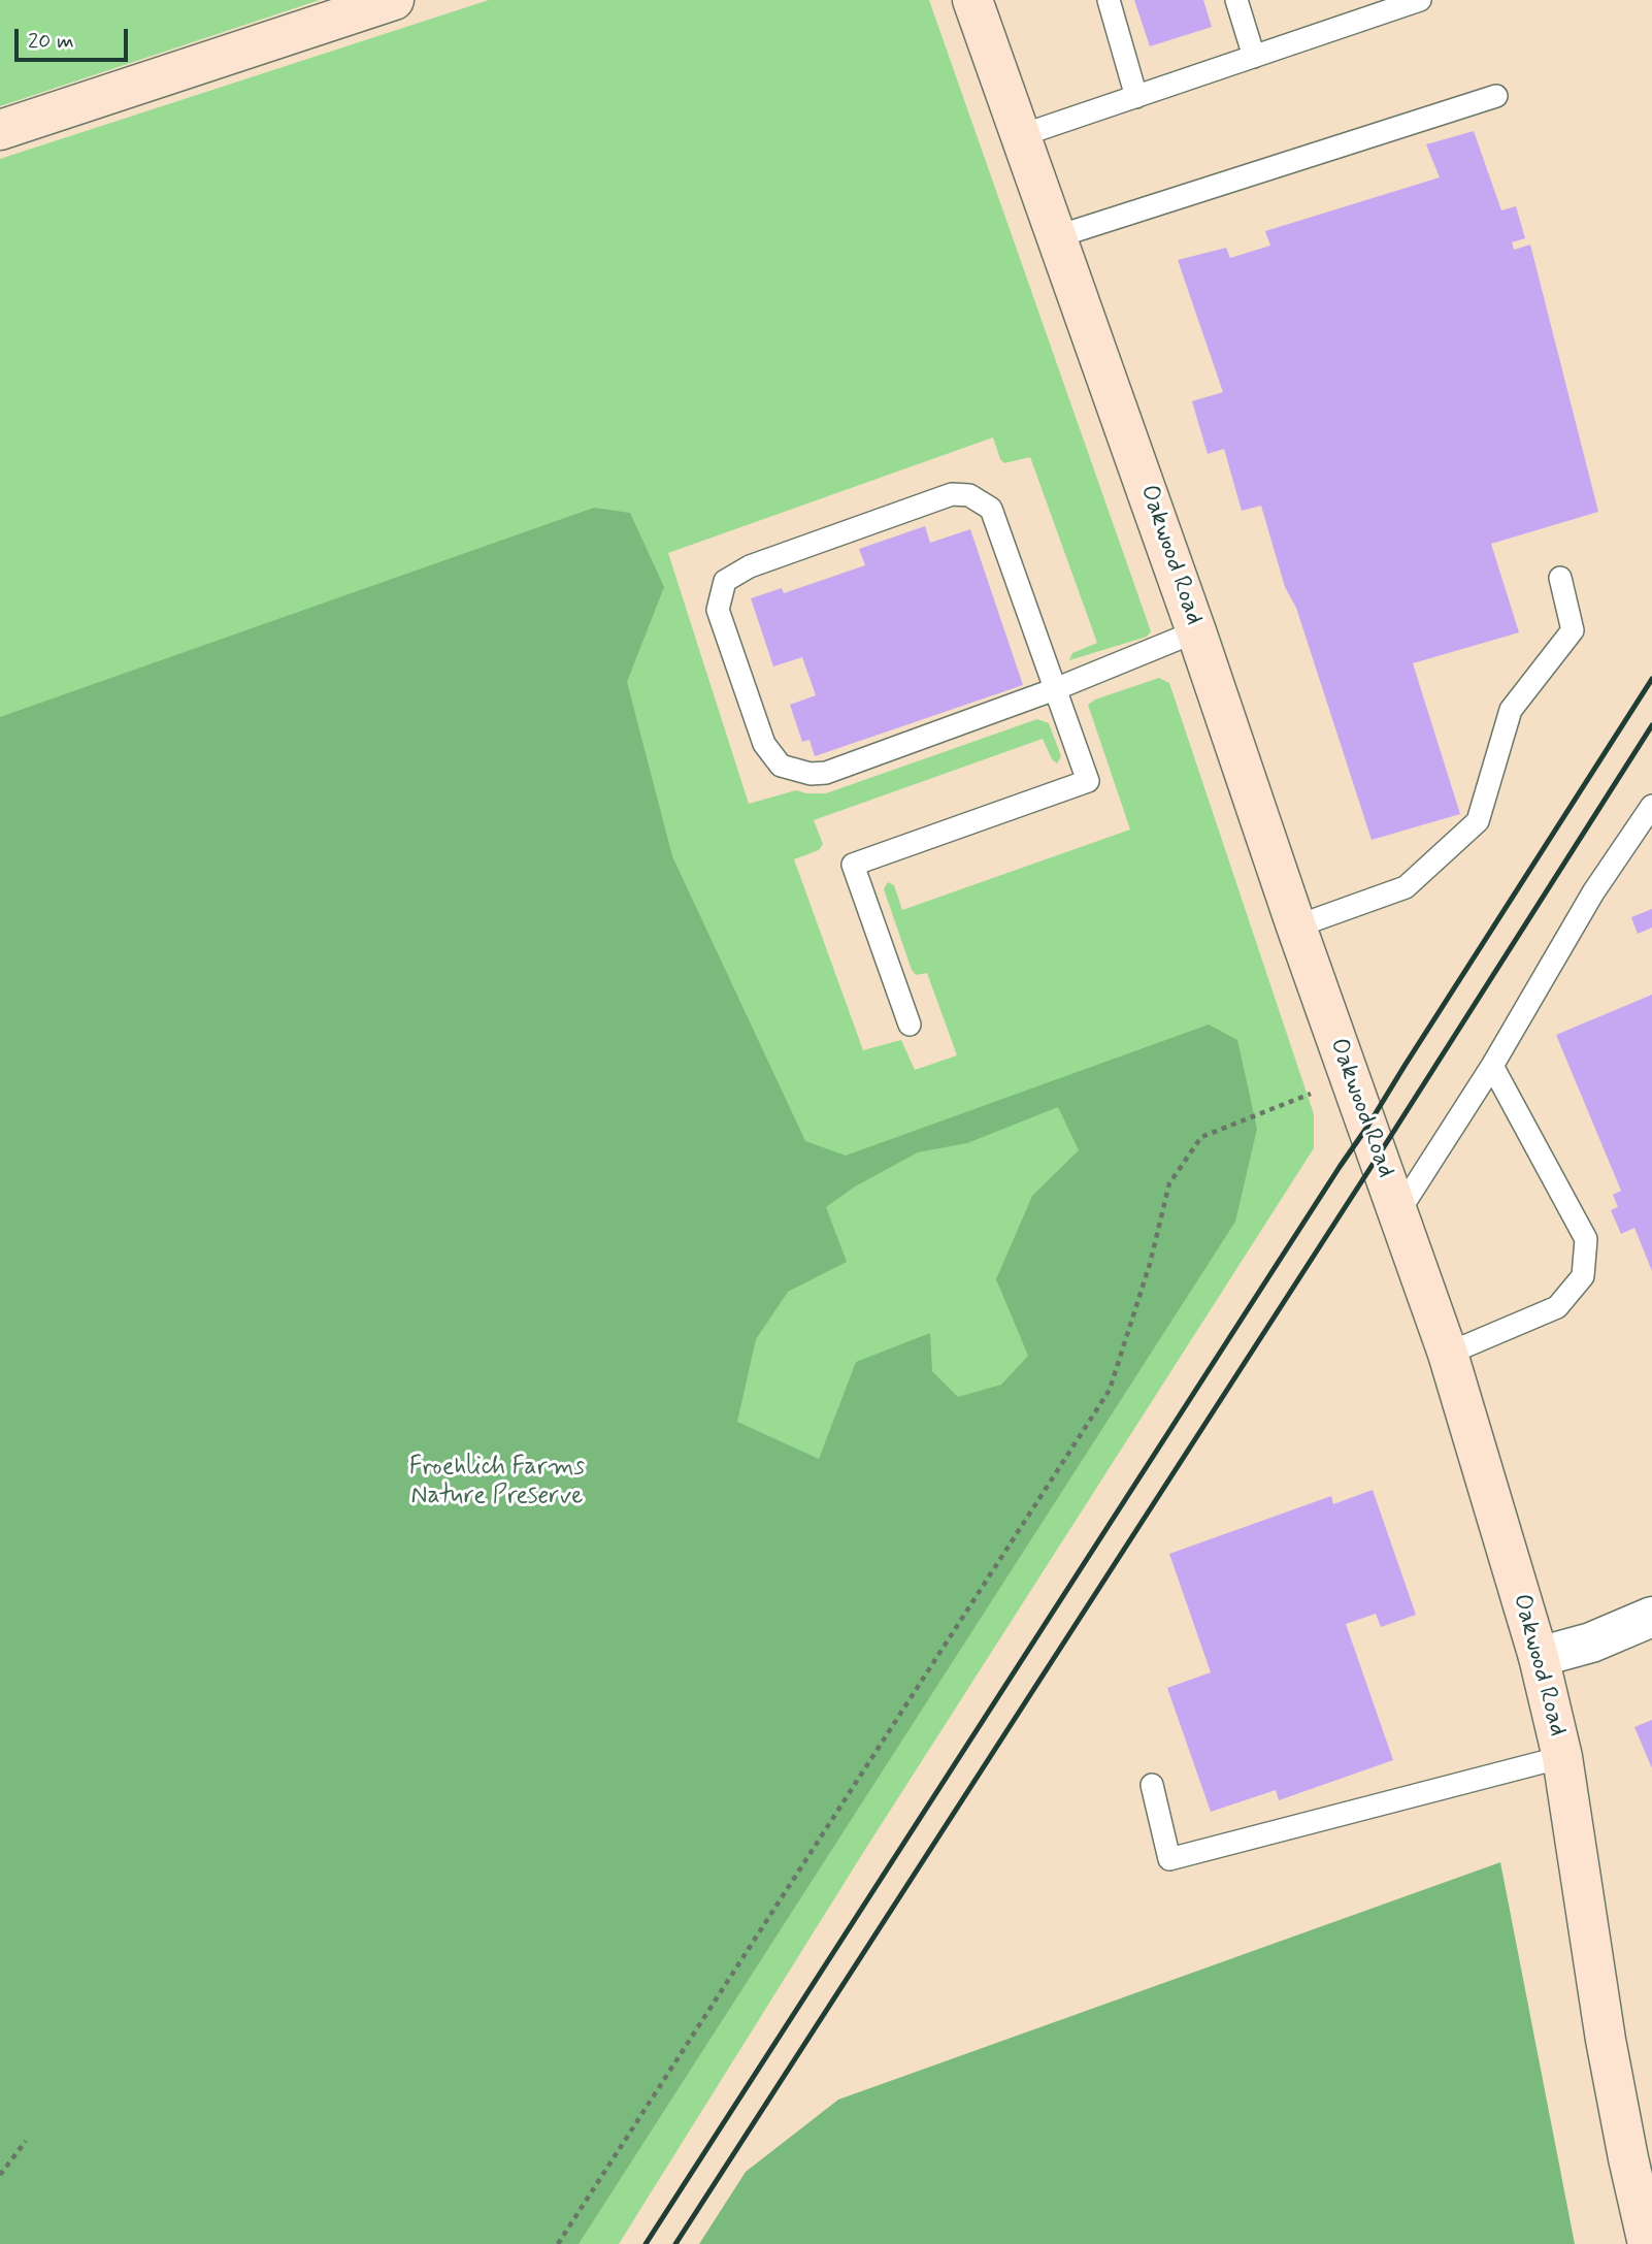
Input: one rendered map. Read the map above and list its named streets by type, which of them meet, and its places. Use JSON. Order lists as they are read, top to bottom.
{
  "streets": {
    "main road": ["Oakwood Road"]
  },
  "parks": ["Froehlich Farms Nature Preserve"],
  "scale_bar": "20 m"
}
